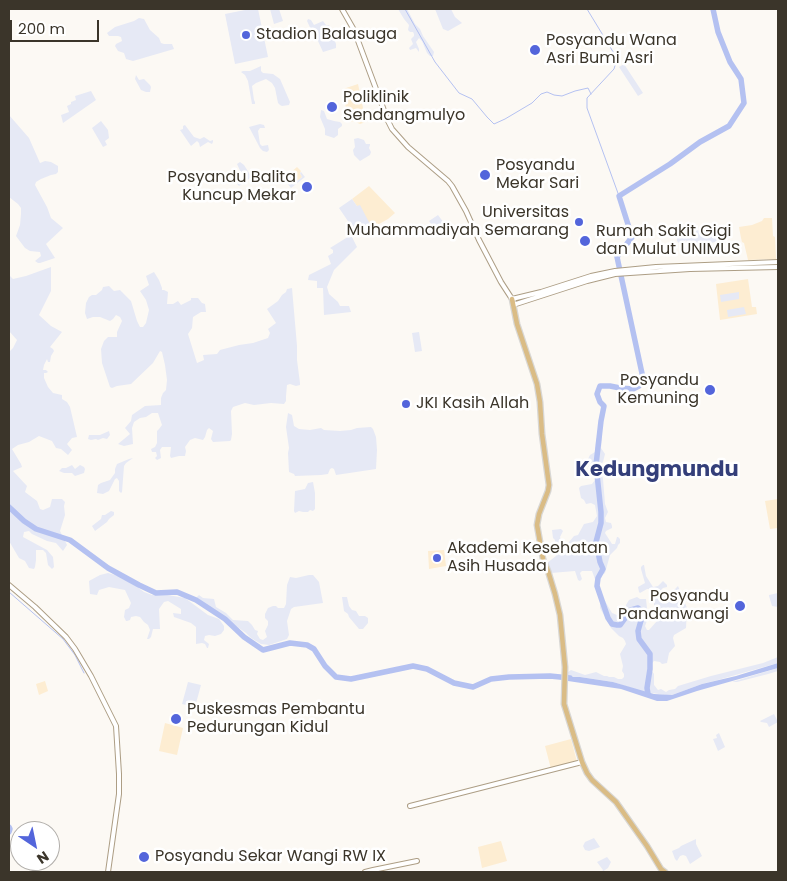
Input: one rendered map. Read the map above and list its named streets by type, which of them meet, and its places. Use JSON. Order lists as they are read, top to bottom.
{
  "districts": ["Kedungmundu"],
  "places": [
    "Stadion Balasuga",
    "Posyandu Wana Asri Bumi Asri",
    "Poliklinik Sendangmulyo",
    "Posyandu Mekar Sari",
    "Posyandu Balita Kuncup Mekar",
    "Universitas Muhammadiyah Semarang",
    "Rumah Sakit Gigi dan Mulut UNIMUS",
    "Posyandu Kemuning",
    "JKI Kasih Allah",
    "Akademi Kesehatan Asih Husada",
    "Posyandu Pandanwangi",
    "Puskesmas Pembantu Pedurungan Kidul",
    "Posyandu Sekar Wangi RW IX"
  ],
  "scale_bar": "200 m",
  "north": "bottom right"
}
